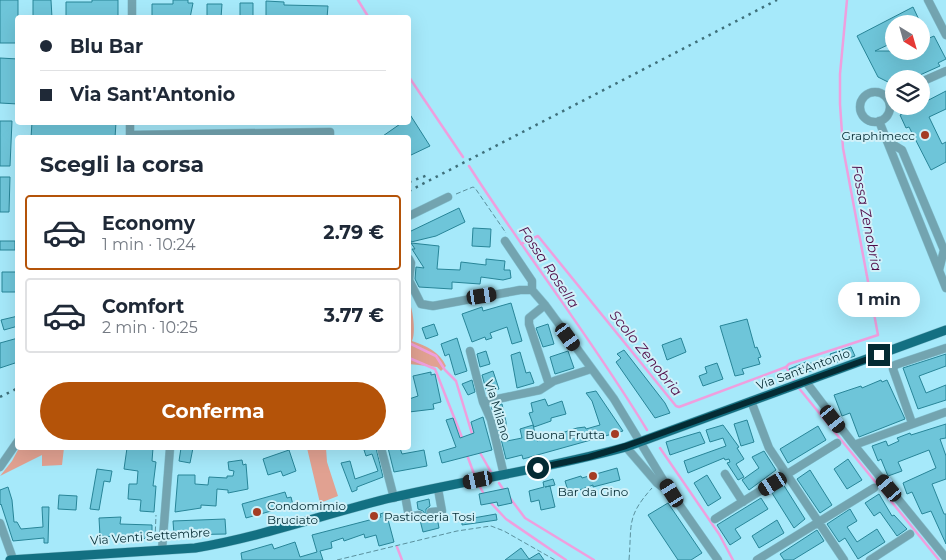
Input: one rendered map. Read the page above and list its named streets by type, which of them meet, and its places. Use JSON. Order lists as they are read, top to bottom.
{
  "streets": {
    "main road": ["Via Sant'Antonio", "Via Venti Settembre"],
    "street": ["Via Milano"]
  },
  "crossings": [
    ["Via Sant'Antonio", "Via Venti Settembre"],
    ["Via Milano", "Via Venti Settembre"]
  ],
  "water": ["Fossa Zenobria", "Fossa Rosella", "Scolo Zenobria"],
  "places": [
    "Graphimecc",
    "Buona Frutta",
    "Bar da Gino",
    "Condomimio Bruciato",
    "Pasticceria Tosi"
  ],
  "north": "bottom right",
  "page": {
    "banner": ["Blu Bar", "Via Sant'Antonio"],
    "heading": "Scegli la corsa",
    "list": [
      {
        "name": "Economy",
        "note": "1 min · 10:24",
        "value": "2.79 €"
      },
      {
        "name": "Comfort",
        "note": "2 min · 10:25",
        "value": "3.77 €"
      }
    ],
    "bubble": "1 min",
    "buttons": "Conferma"
  }
}
